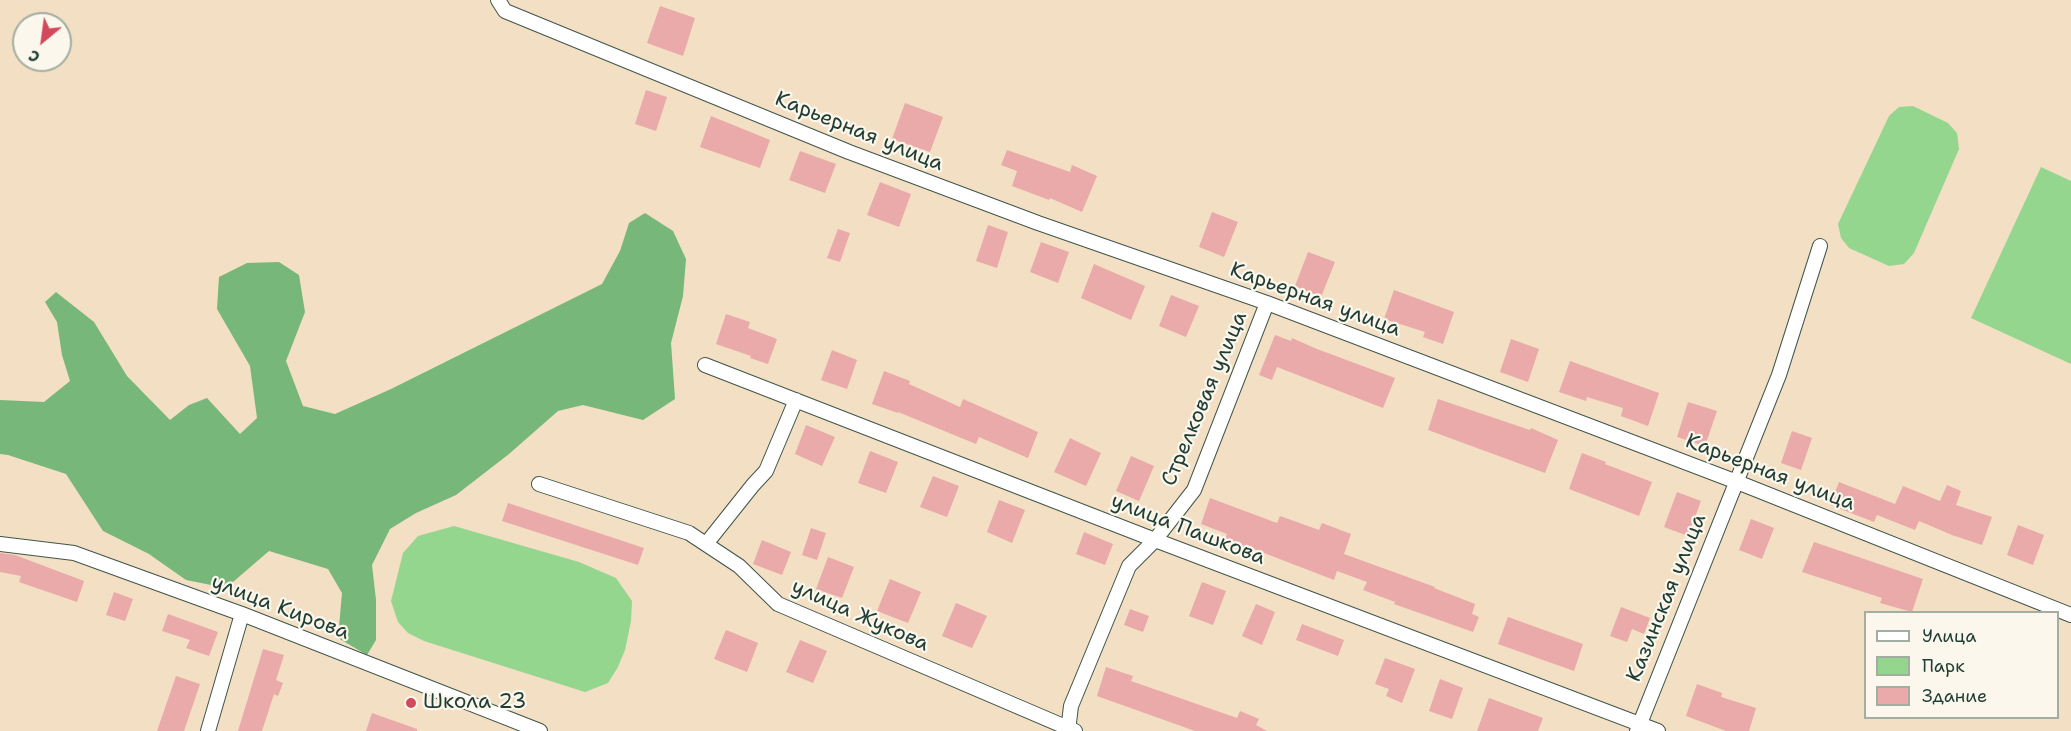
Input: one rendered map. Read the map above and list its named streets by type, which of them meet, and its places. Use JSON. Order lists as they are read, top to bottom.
{
  "streets": {
    "street": [
      "Карьерная улица",
      "Стрелковая улица",
      "улица Пашкова",
      "Казинская улица",
      "улица Кирова",
      "улица Жукова"
    ]
  },
  "crossings": [
    ["Карьерная улица", "Стрелковая улица"],
    ["Карьерная улица", "Казинская улица"],
    ["Стрелковая улица", "улица Пашкова"],
    ["Стрелковая улица", "улица Жукова"],
    ["улица Пашкова", "Казинская улица"]
  ],
  "places": ["Школа 23"],
  "legend": ["Улица", "Парк", "Здание"],
  "north": "bottom left"
}
